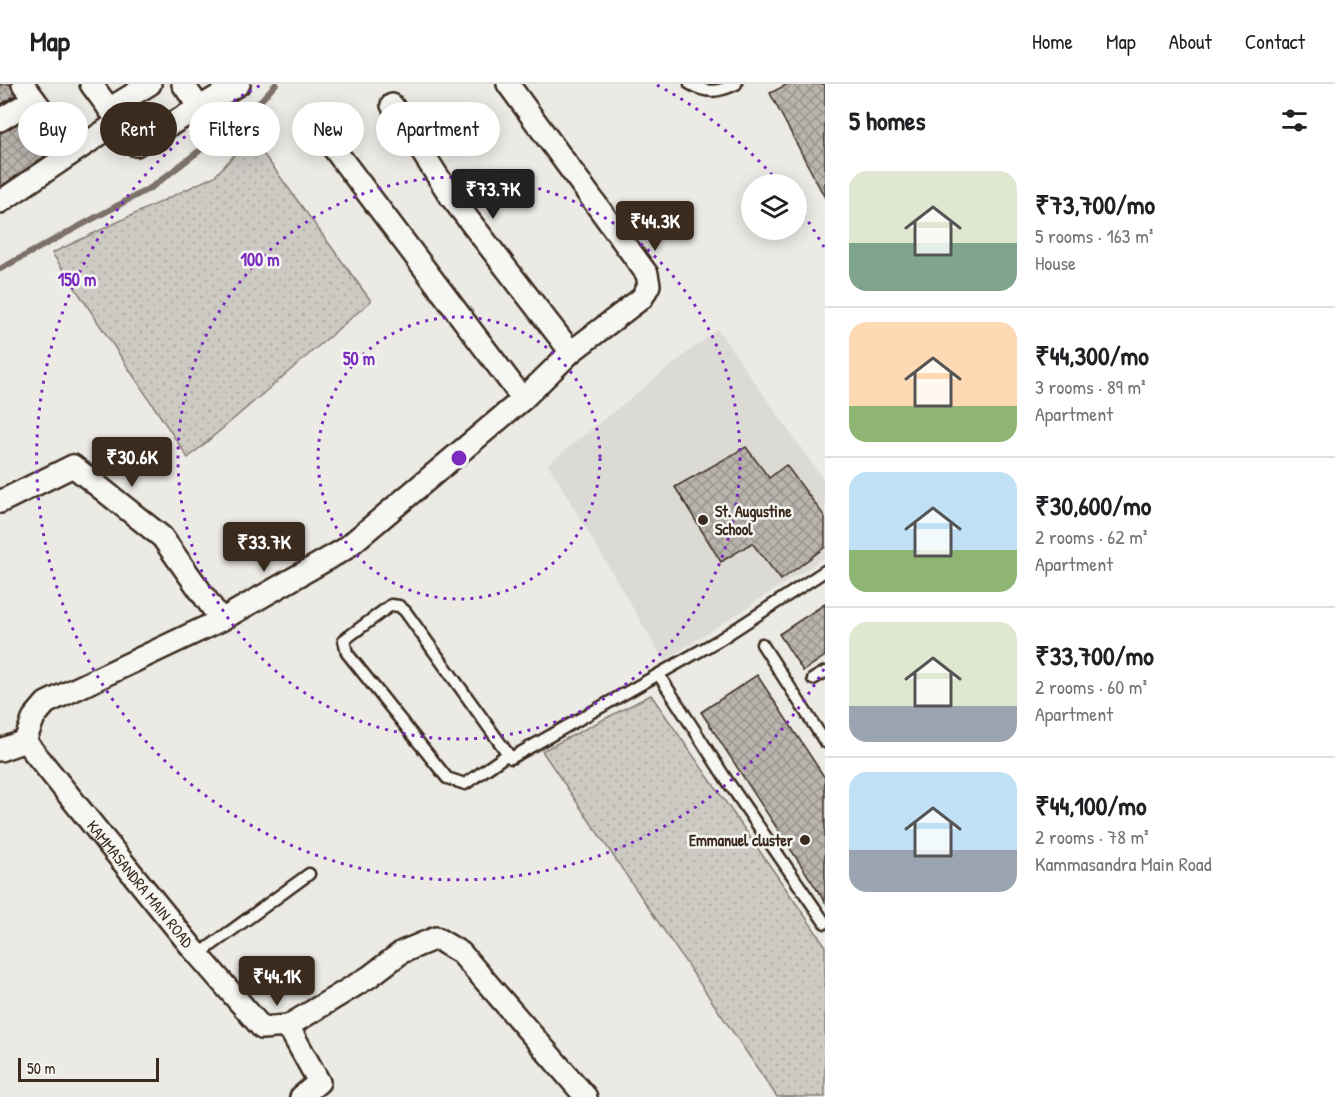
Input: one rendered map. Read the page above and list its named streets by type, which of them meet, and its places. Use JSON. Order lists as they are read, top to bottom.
{
  "streets": {
    "street": ["KAMMASANDRA MAIN ROAD"]
  },
  "places": ["St. Augustine School", "Emmanuel cluster"],
  "scale_bar": "50 m",
  "page": {
    "header": "Map",
    "nav": [
      "Home",
      "Map",
      "About",
      "Contact"
    ],
    "heading": "5 homes",
    "chip": [
      "Buy",
      "Rent",
      "Filters",
      "New",
      "Apartment"
    ],
    "list": [
      {
        "name": "₹73,700/mo",
        "note": "5 rooms · 163 m² · House"
      },
      {
        "name": "₹44,300/mo",
        "note": "3 rooms · 89 m² · Apartment"
      },
      {
        "name": "₹30,600/mo",
        "note": "2 rooms · 62 m² · Apartment"
      },
      {
        "name": "₹33,700/mo",
        "note": "2 rooms · 60 m² · Apartment"
      },
      {
        "name": "₹44,100/mo",
        "note": "2 rooms · 78 m² · Kammasandra Main Road"
      }
    ],
    "price": [
      "₹73.7K",
      "₹44.3K",
      "₹30.6K",
      "₹33.7K",
      "₹44.1K"
    ],
    "scale": "50 m"
  },
  "rings": ["100 m", "150 m", "50 m"]
}
